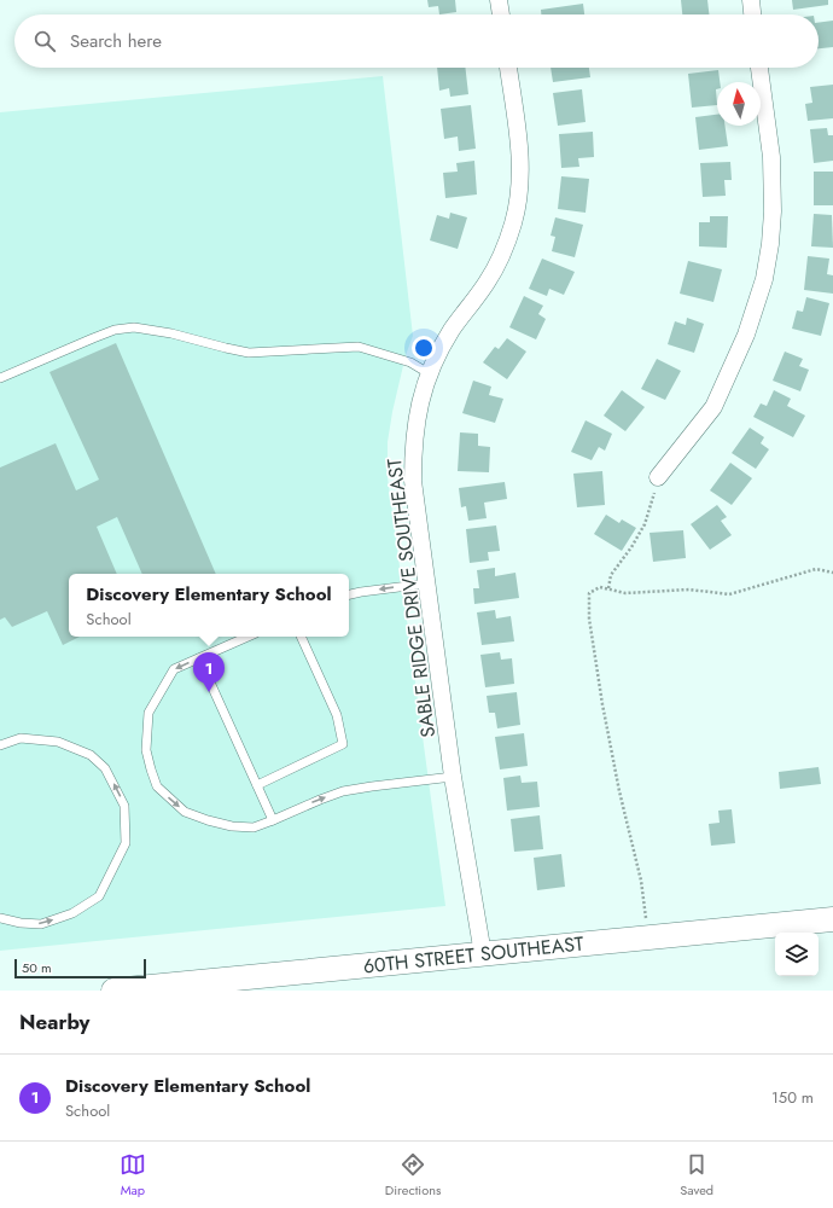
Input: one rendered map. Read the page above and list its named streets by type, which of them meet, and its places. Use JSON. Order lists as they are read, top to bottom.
{
  "streets": {
    "main road": ["60TH STREET SOUTHEAST"],
    "street": ["SABLE RIDGE DRIVE SOUTHEAST"]
  },
  "crossings": [
    ["SABLE RIDGE DRIVE SOUTHEAST", "60TH STREET SOUTHEAST"]
  ],
  "scale_bar": "50 m",
  "north": "top",
  "page": {
    "search": "Search here",
    "popup": ["Discovery Elementary School", "School"],
    "pins": "1",
    "scale": "50 m",
    "heading": "Nearby",
    "list": [
      {
        "mark": "1",
        "name": "Discovery Elementary School",
        "note": "School",
        "value": "150 m"
      }
    ],
    "nav": ["Map", "Directions", "Saved"]
  }
}
